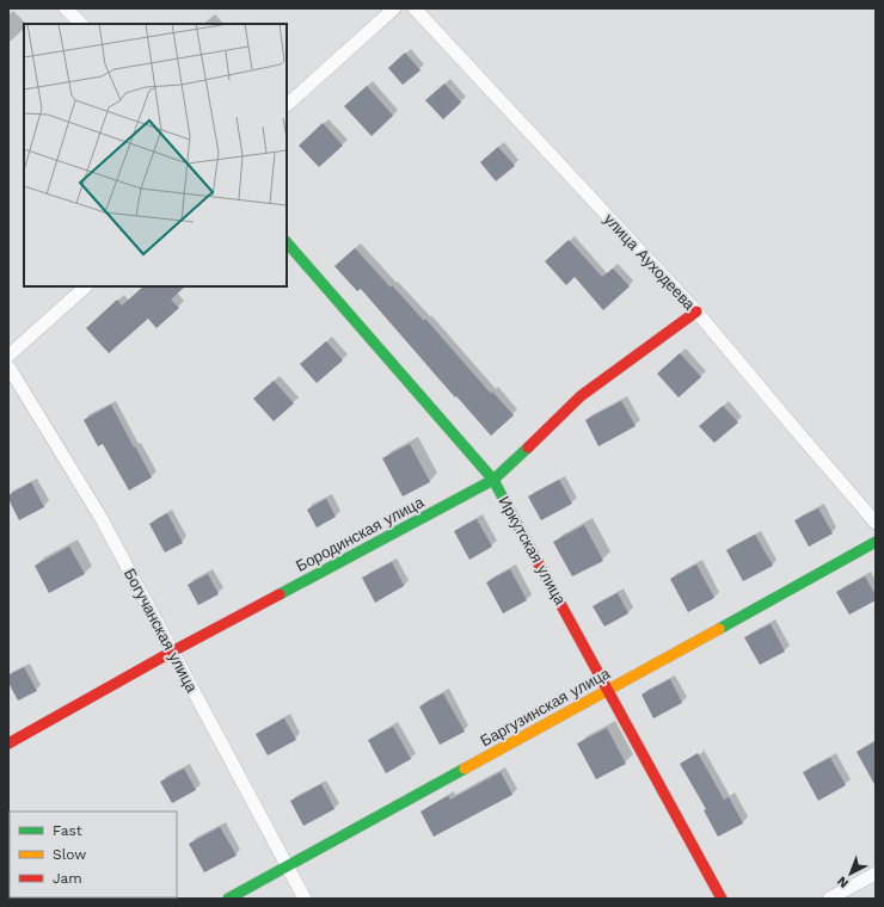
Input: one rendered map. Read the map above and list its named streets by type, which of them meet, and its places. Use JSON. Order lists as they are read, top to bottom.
{
  "streets": {
    "street": [
      "улица Ауходеева",
      "Бородинская улица",
      "Иркутская улица",
      "Богучанская улица",
      "Баргузинская улица"
    ]
  },
  "crossings": [
    ["улица Ауходеева", "Бородинская улица"],
    ["Бородинская улица", "Иркутская улица"],
    ["Бородинская улица", "Богучанская улица"],
    ["Иркутская улица", "Баргузинская улица"],
    ["Богучанская улица", "Баргузинская улица"]
  ],
  "legend": ["Fast", "Slow", "Jam"],
  "north": "bottom left"
}
